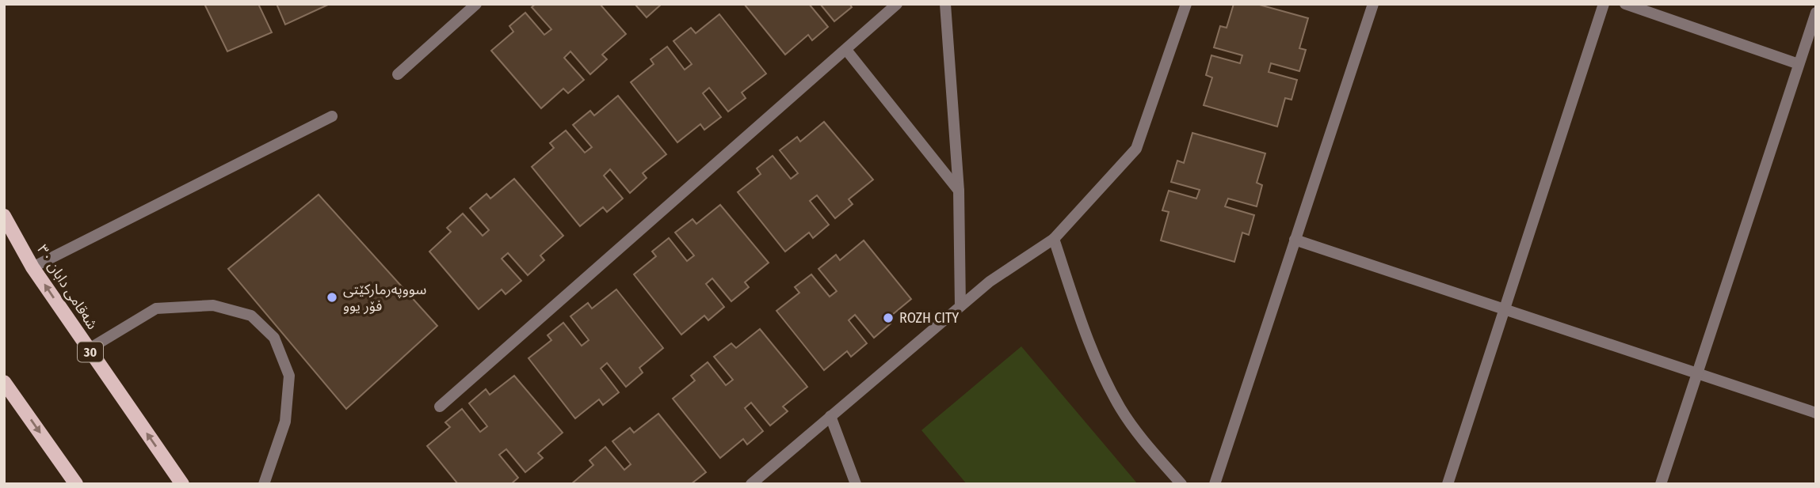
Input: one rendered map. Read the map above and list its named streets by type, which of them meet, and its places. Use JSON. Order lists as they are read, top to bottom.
{
  "streets": {
    "main road": ["شەقامی دابان ٣٠", "30"]
  },
  "places": ["سووپەرمارکێتی فۆر یوو", "ROZH CITY"]
}
